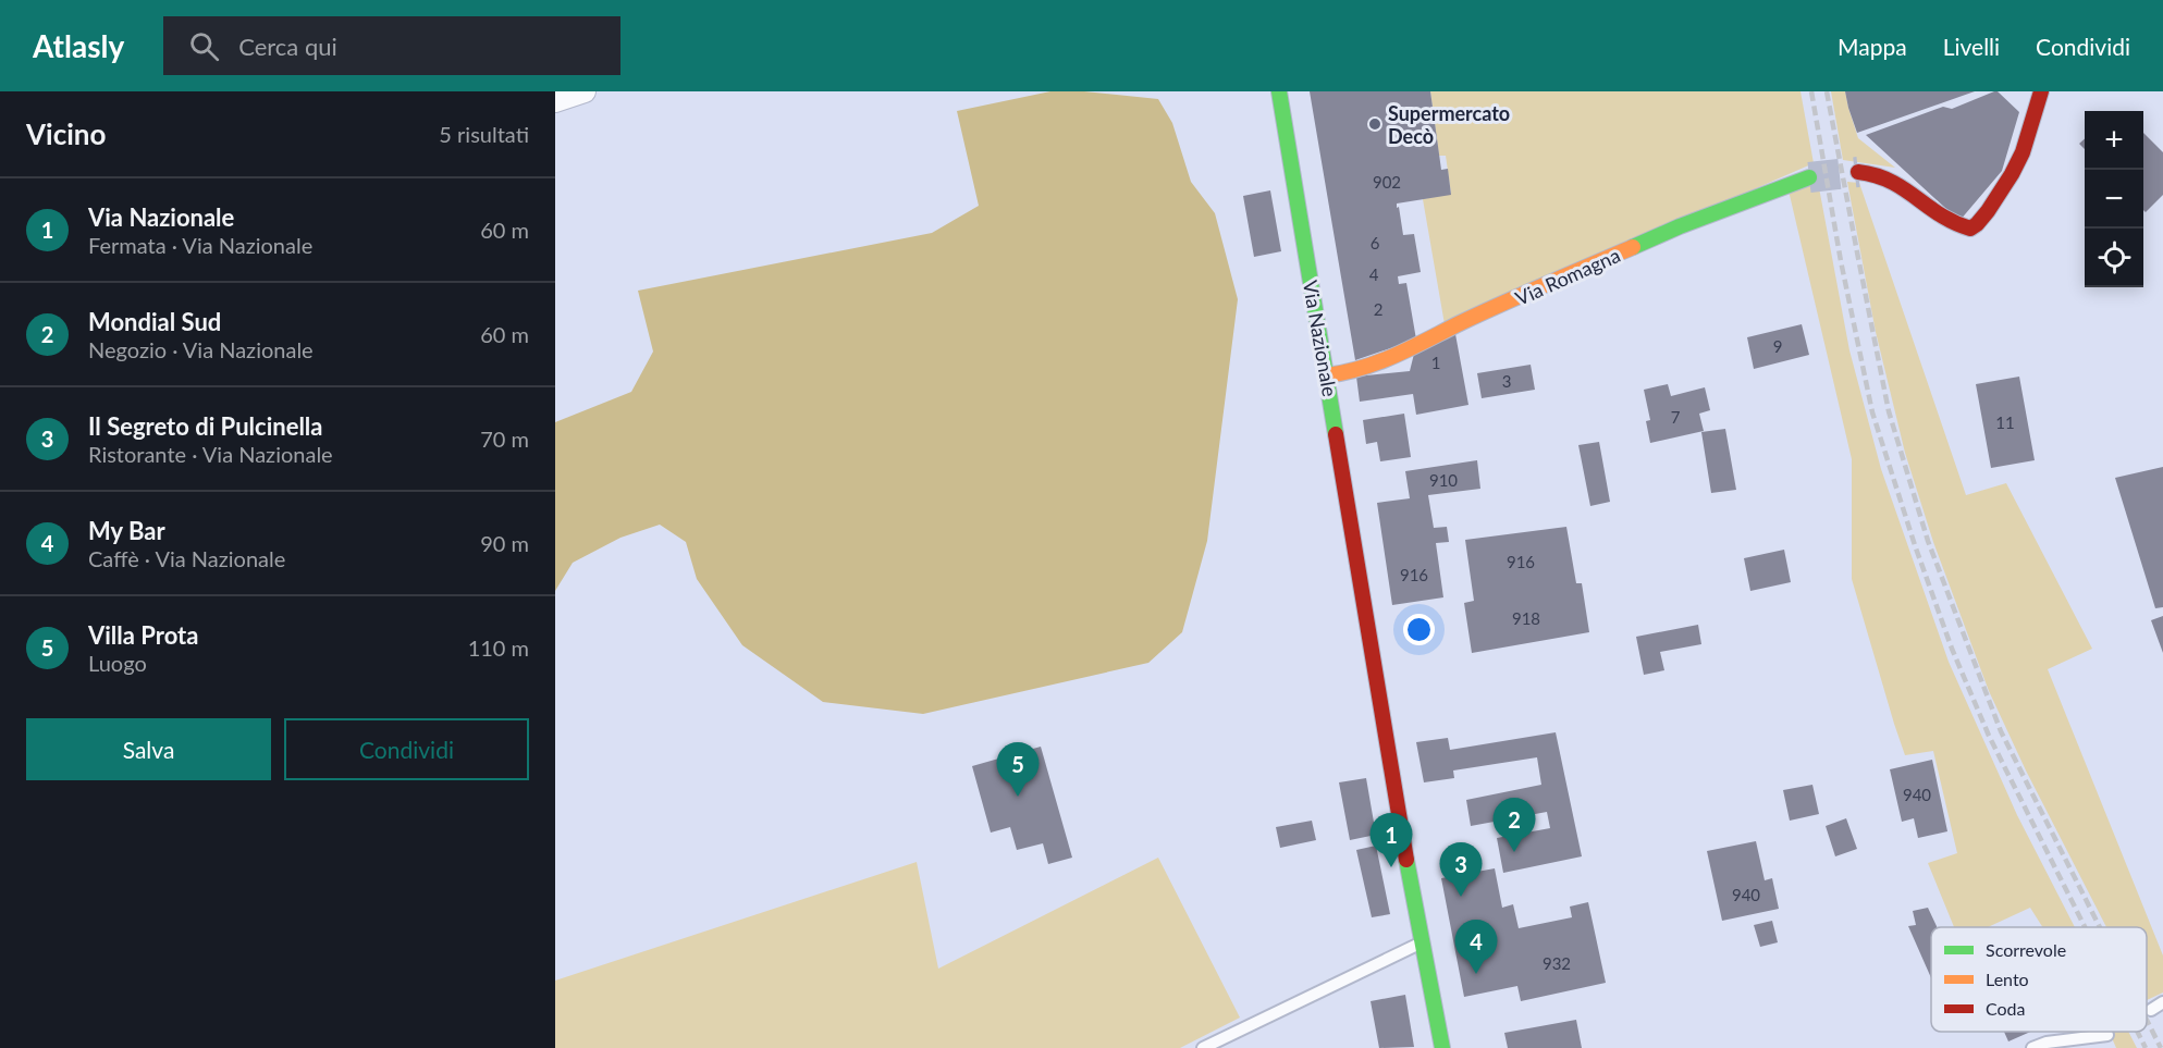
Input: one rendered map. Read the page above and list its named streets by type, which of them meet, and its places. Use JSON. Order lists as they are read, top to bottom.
{
  "streets": {
    "main road": ["Via Romagna", "Via Nazionale"]
  },
  "crossings": [
    ["Via Romagna", "Via Nazionale"]
  ],
  "places": ["Supermercato Decò"],
  "house_numbers": [
    "902",
    "6",
    "4",
    "2",
    "9",
    "1",
    "3",
    "7",
    "11",
    "910",
    "916",
    "916",
    "918",
    "940",
    "940",
    "932"
  ],
  "legend": ["Scorrevole", "Lento", "Coda"],
  "page": {
    "header": "Atlasly",
    "search": "Cerca qui",
    "nav": ["Mappa", "Livelli", "Condividi"],
    "heading": ["Vicino", "5 risultati"],
    "map_buttons": ["+", "−"],
    "list": [
      {
        "mark": "1",
        "name": "Via Nazionale",
        "note": "Fermata · Via Nazionale",
        "value": "60 m"
      },
      {
        "mark": "2",
        "name": "Mondial Sud",
        "note": "Negozio · Via Nazionale",
        "value": "60 m"
      },
      {
        "mark": "3",
        "name": "Il Segreto di Pulcinella",
        "note": "Ristorante · Via Nazionale",
        "value": "70 m"
      },
      {
        "mark": "4",
        "name": "My Bar",
        "note": "Caffè · Via Nazionale",
        "value": "90 m"
      },
      {
        "mark": "5",
        "name": "Villa Prota",
        "note": "Luogo",
        "value": "110 m"
      }
    ],
    "buttons": ["Salva", "Condividi"],
    "pins": [
      "5",
      "2",
      "1",
      "3",
      "4"
    ]
  }
}
